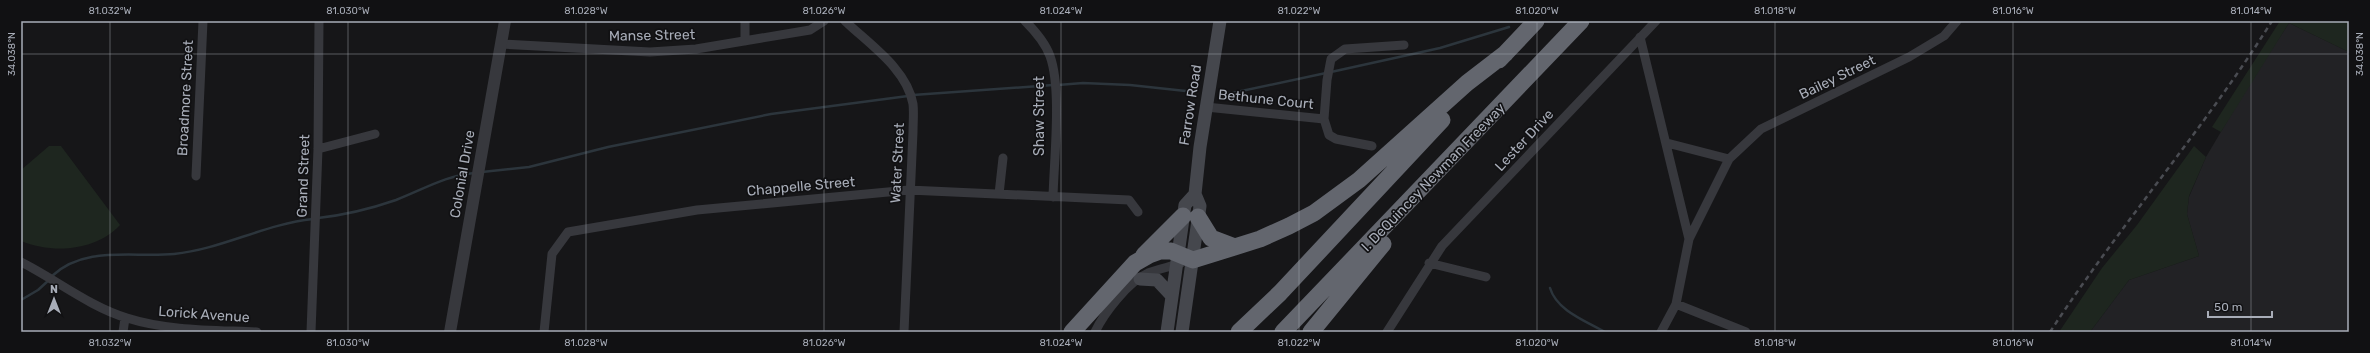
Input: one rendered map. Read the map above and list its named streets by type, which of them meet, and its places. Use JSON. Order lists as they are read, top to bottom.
{
  "streets": {
    "highway": ["I. DeQuincey Newman Freeway"],
    "main road": ["Farrow Road"],
    "street": [
      "Manse Street",
      "Bailey Street",
      "Broadmore Street",
      "Bethune Court",
      "Shaw Street",
      "Lester Drive",
      "Water Street",
      "Colonial Drive",
      "Grand Street",
      "Chappelle Street",
      "Lorick Avenue"
    ]
  },
  "crossings": [
    ["Manse Street", "Colonial Drive"],
    ["Bailey Street", "Lester Drive"],
    ["Bethune Court", "Farrow Road"],
    ["Shaw Street", "Chappelle Street"],
    ["Water Street", "Chappelle Street"]
  ],
  "scale_bar": "50 m",
  "north": "top",
  "coordinates": [
    "81.032°W",
    "81.030°W",
    "81.028°W",
    "81.026°W",
    "81.024°W",
    "81.022°W",
    "81.020°W",
    "81.018°W",
    "81.016°W",
    "81.014°W",
    "34.038°N"
  ]
}
